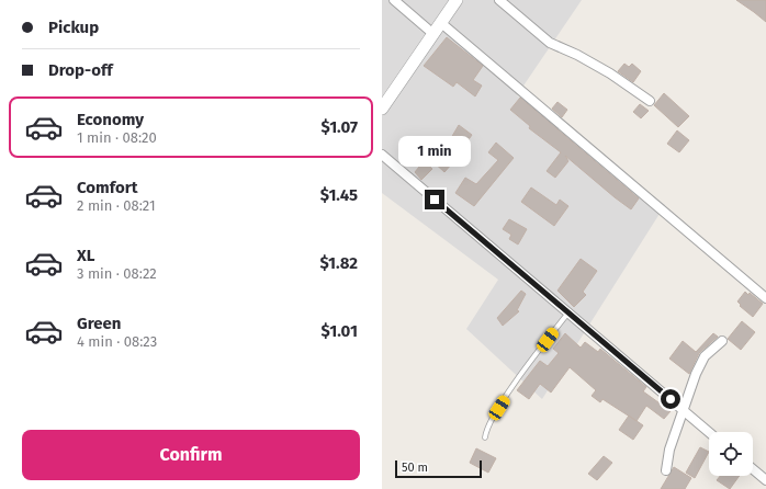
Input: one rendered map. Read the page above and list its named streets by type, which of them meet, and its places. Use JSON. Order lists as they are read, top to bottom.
{
  "scale_bar": "50 m",
  "page": {
    "banner": ["Pickup", "Drop-off"],
    "list": [
      {
        "name": "Economy",
        "note": "1 min · 08:20",
        "value": "$1.07"
      },
      {
        "name": "Comfort",
        "note": "2 min · 08:21",
        "value": "$1.45"
      },
      {
        "name": "XL",
        "note": "3 min · 08:22",
        "value": "$1.82"
      },
      {
        "name": "Green",
        "note": "4 min · 08:23",
        "value": "$1.01"
      }
    ],
    "bubble": "1 min",
    "buttons": "Confirm",
    "scale": "50 m"
  }
}
